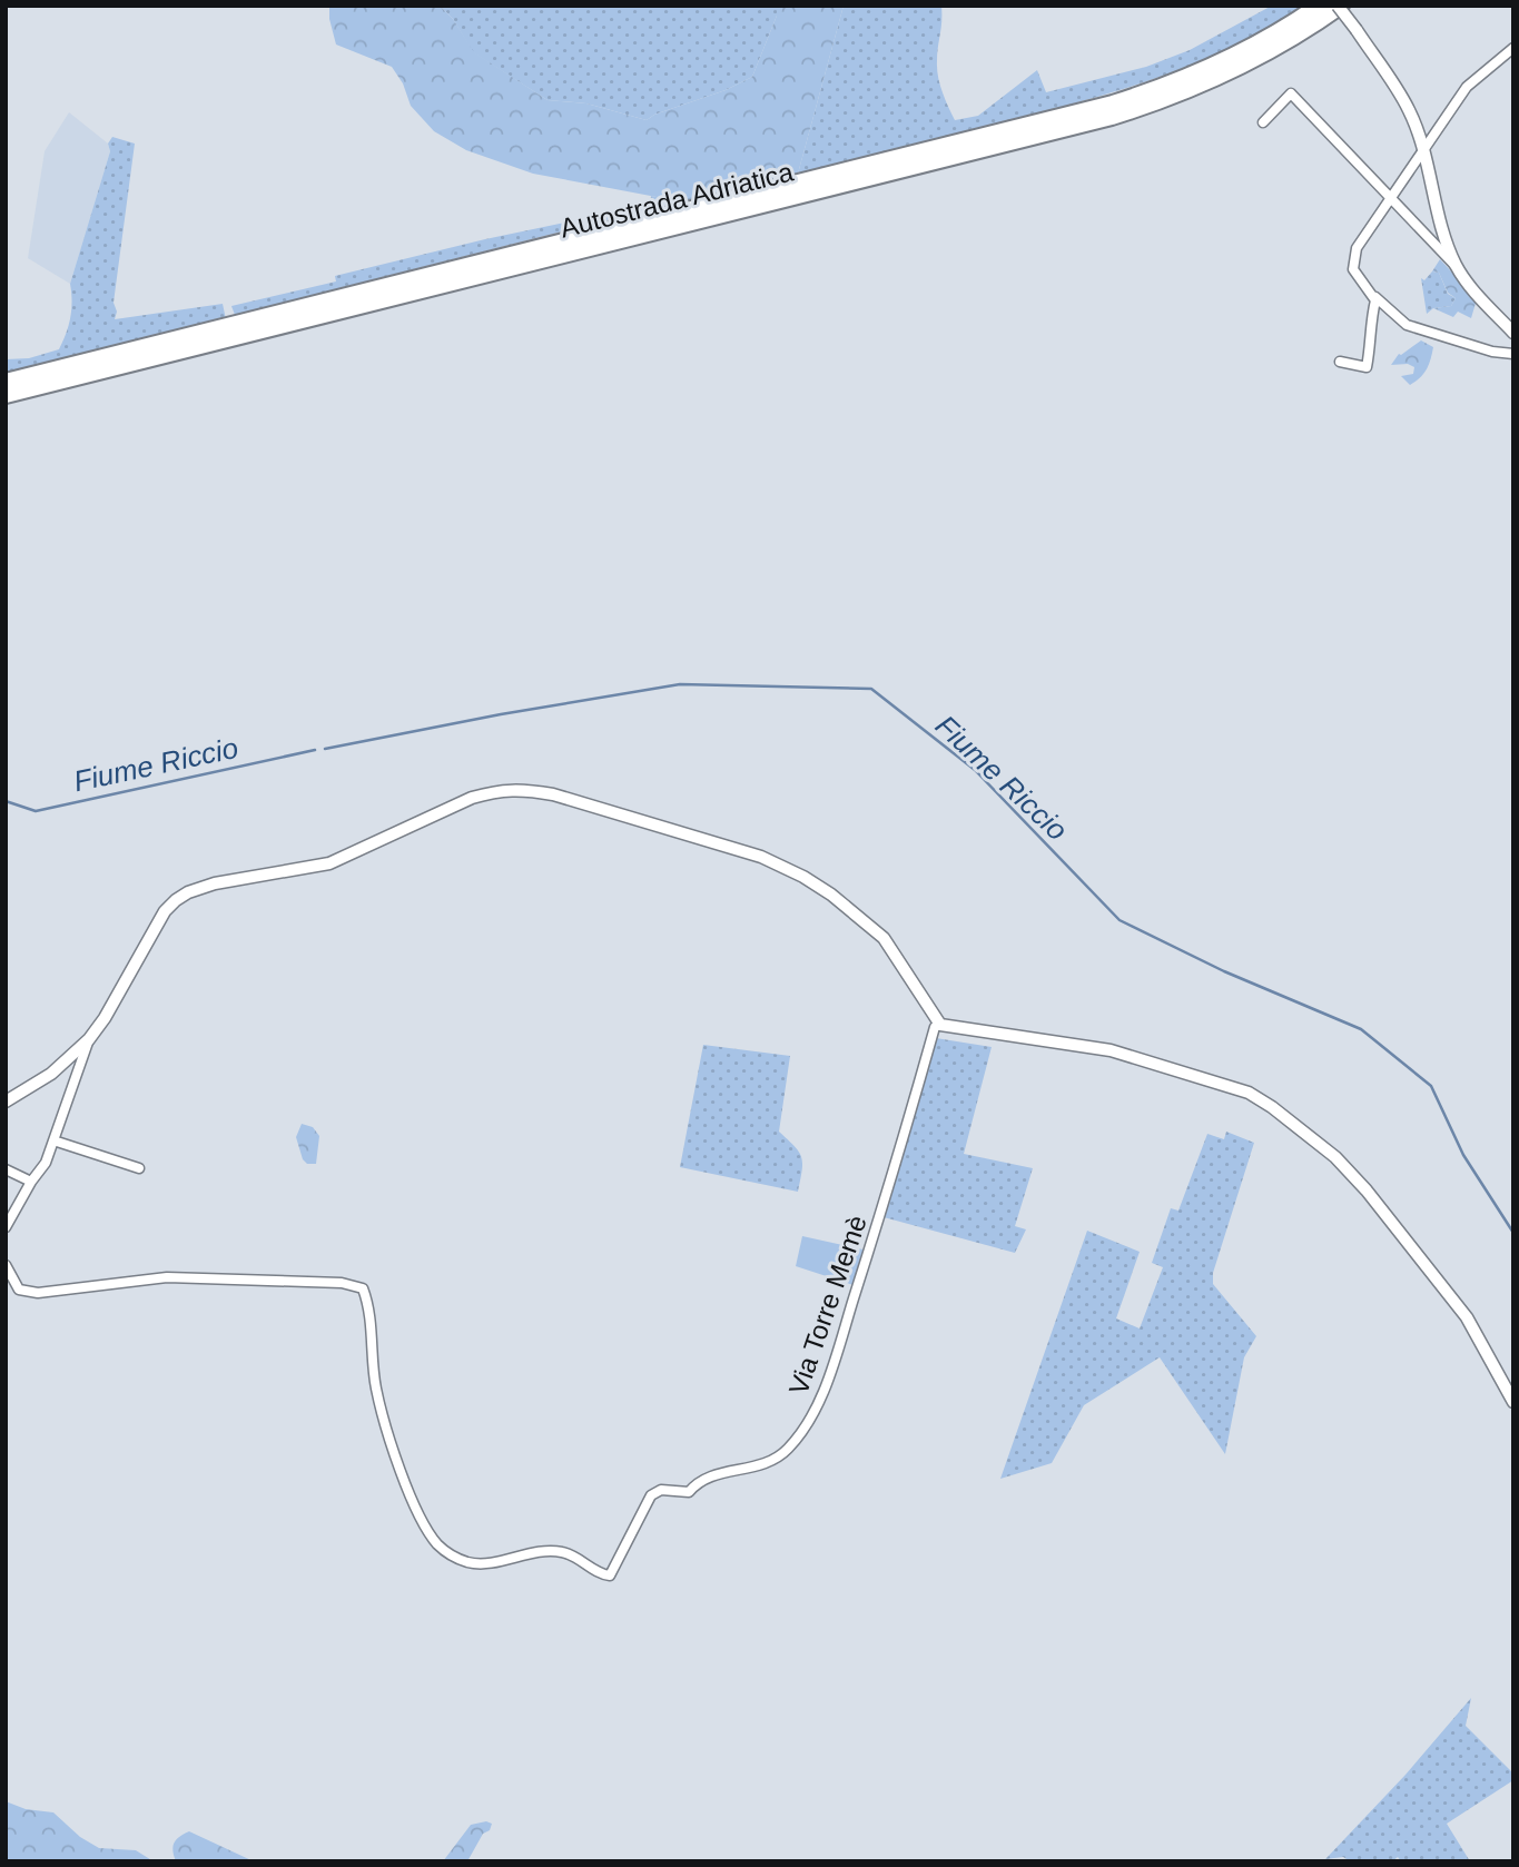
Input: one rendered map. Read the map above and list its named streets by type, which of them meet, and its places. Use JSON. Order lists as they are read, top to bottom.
{
  "streets": {
    "highway": ["Autostrada Adriatica"],
    "street": ["Via Torre Memè"]
  },
  "water": ["Fiume Riccio"]
}
